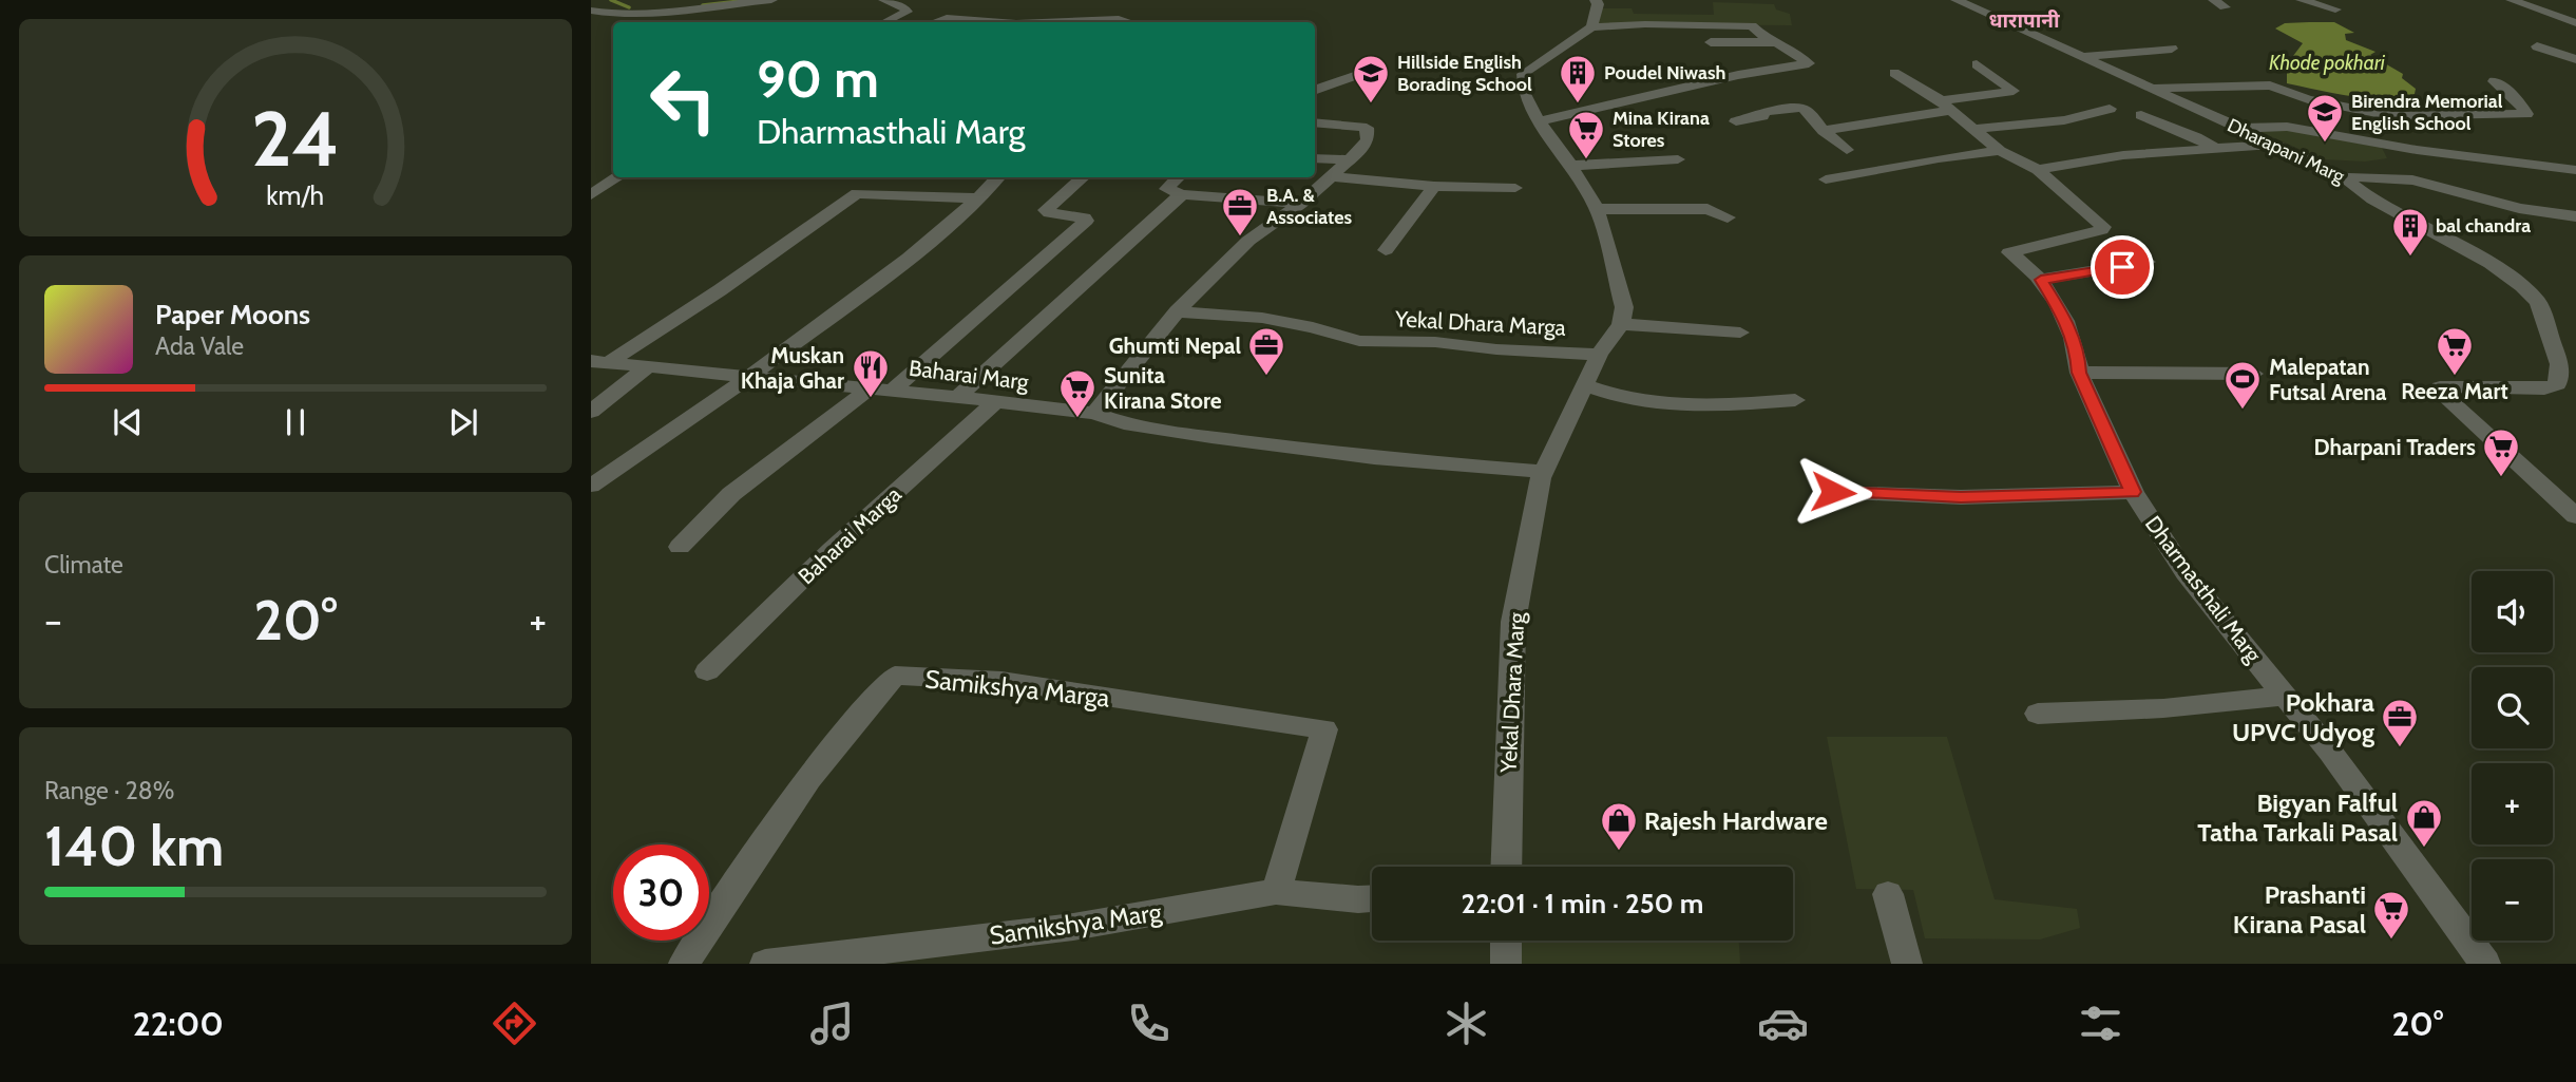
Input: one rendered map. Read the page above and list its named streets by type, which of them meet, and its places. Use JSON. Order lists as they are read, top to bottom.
{
  "streets": {
    "street": [
      "Dharapani Marg",
      "Yekal Dhara Marga",
      "Baharai Marg",
      "Baharai Marga",
      "Dharmasthali Marg",
      "Samikshya Marga",
      "Yekal Dhara Marg",
      "Samikshya Marg"
    ]
  },
  "crossings": [
    ["Yekal Dhara Marga", "Yekal Dhara Marg"],
    ["Baharai Marg", "Baharai Marga"],
    ["Baharai Marg", "Yekal Dhara Marg"],
    ["Samikshya Marga", "Samikshya Marg"]
  ],
  "districts": ["धारापानी"],
  "water": ["Khode pokhari"],
  "places": {
    "school or university": ["Hillside English Borading School", "Birendra Memorial English School"],
    "building": ["Poudel Niwash", "bal chandra"],
    "supermarket": [
      "Mina Kirana Stores",
      "Reeza Mart",
      "Sunita Kirana Store",
      "Dharpani Traders",
      "Prashanti Kirana Pasal"
    ],
    "office": ["B.A. & Associates", "Ghumti Nepal", "Pokhara UPVC Udyog"],
    "restaurant": ["Muskan Khaja Ghar"],
    "sports": ["Malepatan Futsal Arena"],
    "shop": ["Bigyan Falful Tatha Tarkali Pasal", "Rajesh Hardware"]
  },
  "page": {
    "turn": ["90 m", "Dharmasthali Marg"],
    "song": ["Paper Moons", "Ada Vale"],
    "tile": [
      "Climate",
      ["Range · 28%", "140 km"]
    ],
    "map_buttons": ["+", "−"],
    "heat": ["−", "20°", "+"],
    "limit": "30",
    "trip": "22:01 · 1 min · 250 m",
    "tabs": ["22:00", "20°"],
    "gauge": ["24", "km/h"]
  }
}
